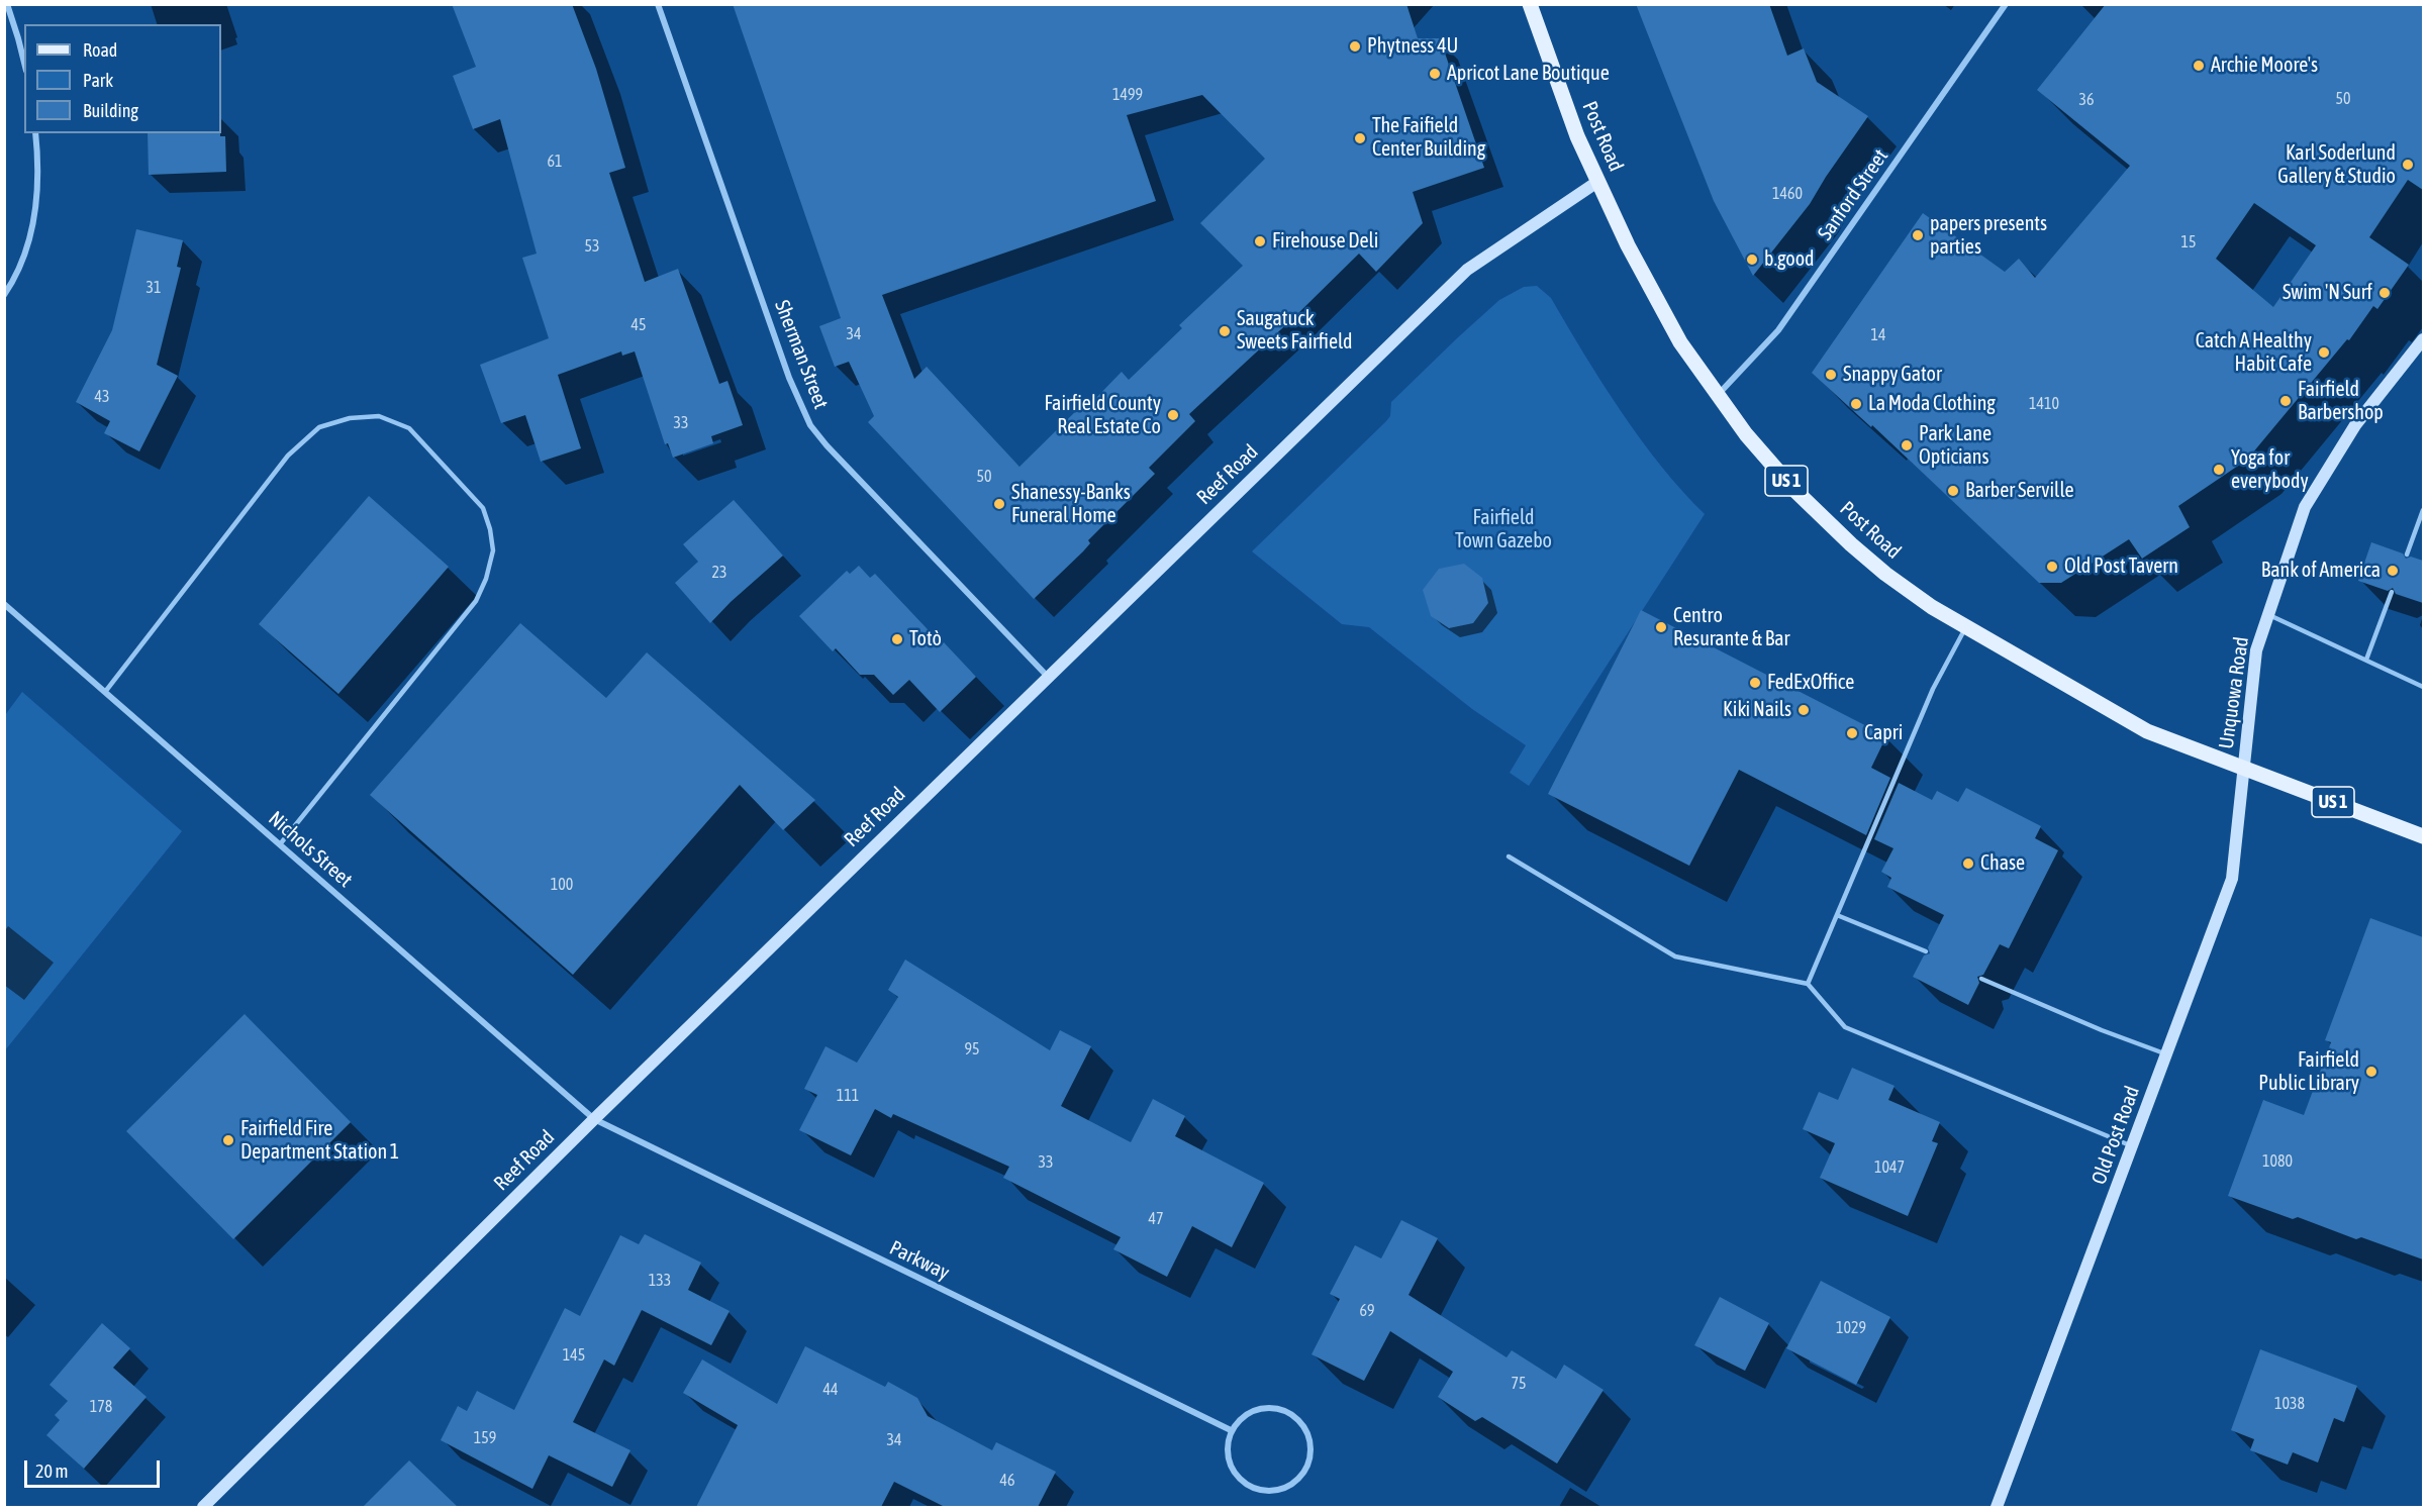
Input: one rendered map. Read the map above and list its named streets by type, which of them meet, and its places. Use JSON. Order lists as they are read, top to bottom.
{
  "streets": {
    "main road": ["Post Road", "US 1"],
    "street": [
      "Sanford Street",
      "Sherman Street",
      "Reef Road",
      "Unquowa Road",
      "Nichols Street",
      "Old Post Road",
      "Parkway"
    ]
  },
  "crossings": [
    ["Post Road", "Sanford Street"],
    ["Post Road", "Reef Road"],
    ["Post Road", "Unquowa Road"],
    ["Post Road", "Old Post Road"],
    ["Sherman Street", "Reef Road"],
    ["Reef Road", "Nichols Street"],
    ["Reef Road", "Parkway"],
    ["Unquowa Road", "Old Post Road"],
    ["Nichols Street", "Parkway"]
  ],
  "parks": ["Fairfield Town Gazebo"],
  "places": [
    "Phytness 4U",
    "Archie Moore's",
    "Apricot Lane Boutique",
    "The Faifield Center Building",
    "Karl Soderlund Gallery & Studio",
    "papers presents parties",
    "Firehouse Deli",
    "b.good",
    "Swim 'N Surf",
    "Saugatuck Sweets Fairfield",
    "Catch A Healthy Habit Cafe",
    "Snappy Gator",
    "Fairfield Barbershop",
    "La Moda Clothing",
    "Fairfield County Real Estate Co",
    "Park Lane Opticians",
    "Yoga for everybody",
    "Barber Serville",
    "Shanessy-Banks Funeral Home",
    "Old Post Tavern",
    "Bank of America",
    "Centro Resurante & Bar",
    "Totò",
    "FedExOffice",
    "Kiki Nails",
    "Capri",
    "Chase",
    "Fairfield Public Library",
    "Fairfield Fire Department Station 1"
  ],
  "house_numbers": [
    "1499",
    "50",
    "36",
    "61",
    "1460",
    "15",
    "53",
    "31",
    "45",
    "34",
    "14",
    "43",
    "1410",
    "33",
    "50",
    "23",
    "100",
    "95",
    "111",
    "1080",
    "33",
    "1047",
    "47",
    "133",
    "69",
    "1029",
    "145",
    "75",
    "44",
    "1038",
    "178",
    "159",
    "34",
    "46"
  ],
  "legend": ["Road", "Park", "Building"],
  "scale_bar": "20 m"
}
